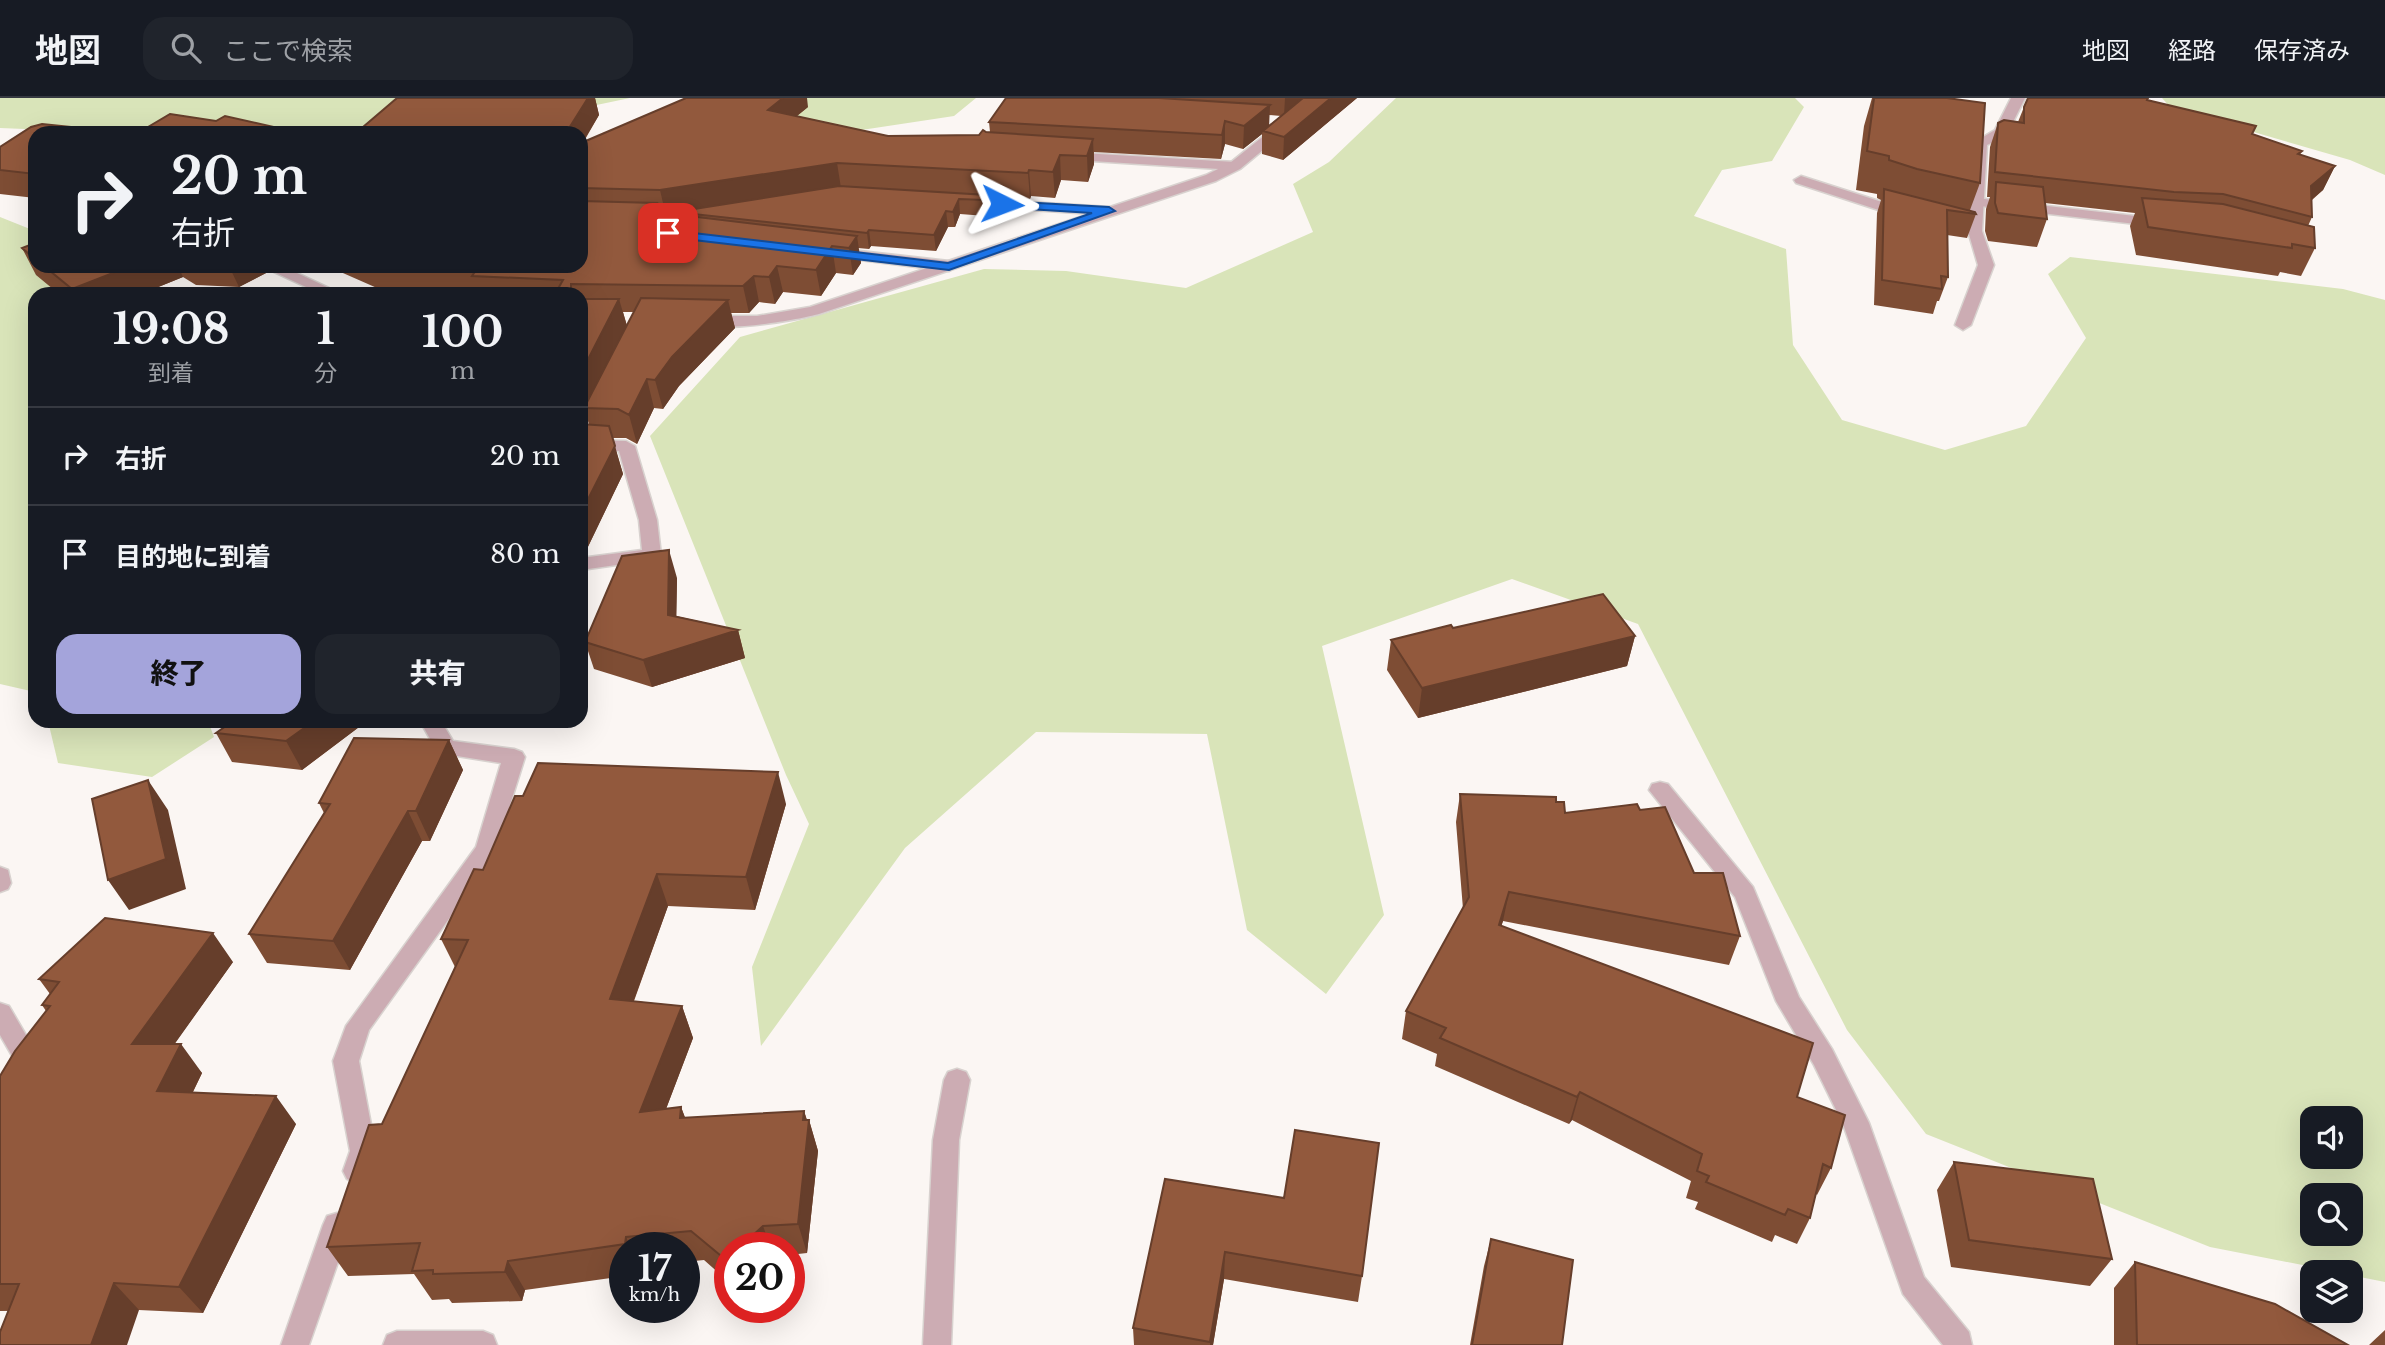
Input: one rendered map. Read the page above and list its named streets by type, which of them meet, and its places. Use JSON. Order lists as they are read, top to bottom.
{
  "page": {
    "header": "地図",
    "search": "ここで検索",
    "nav": ["地図", "経路", "保存済み"],
    "turn": ["20 m", "右折"],
    "eta": [
      "19:08",
      "到着",
      "1",
      "分",
      "100",
      "m"
    ],
    "list": [
      {
        "name": "右折",
        "value": "20 m"
      },
      {
        "name": "目的地に到着",
        "value": "80 m"
      }
    ],
    "buttons": ["終了", "共有"],
    "speed": "17 km/h",
    "limit": "20"
  }
}
